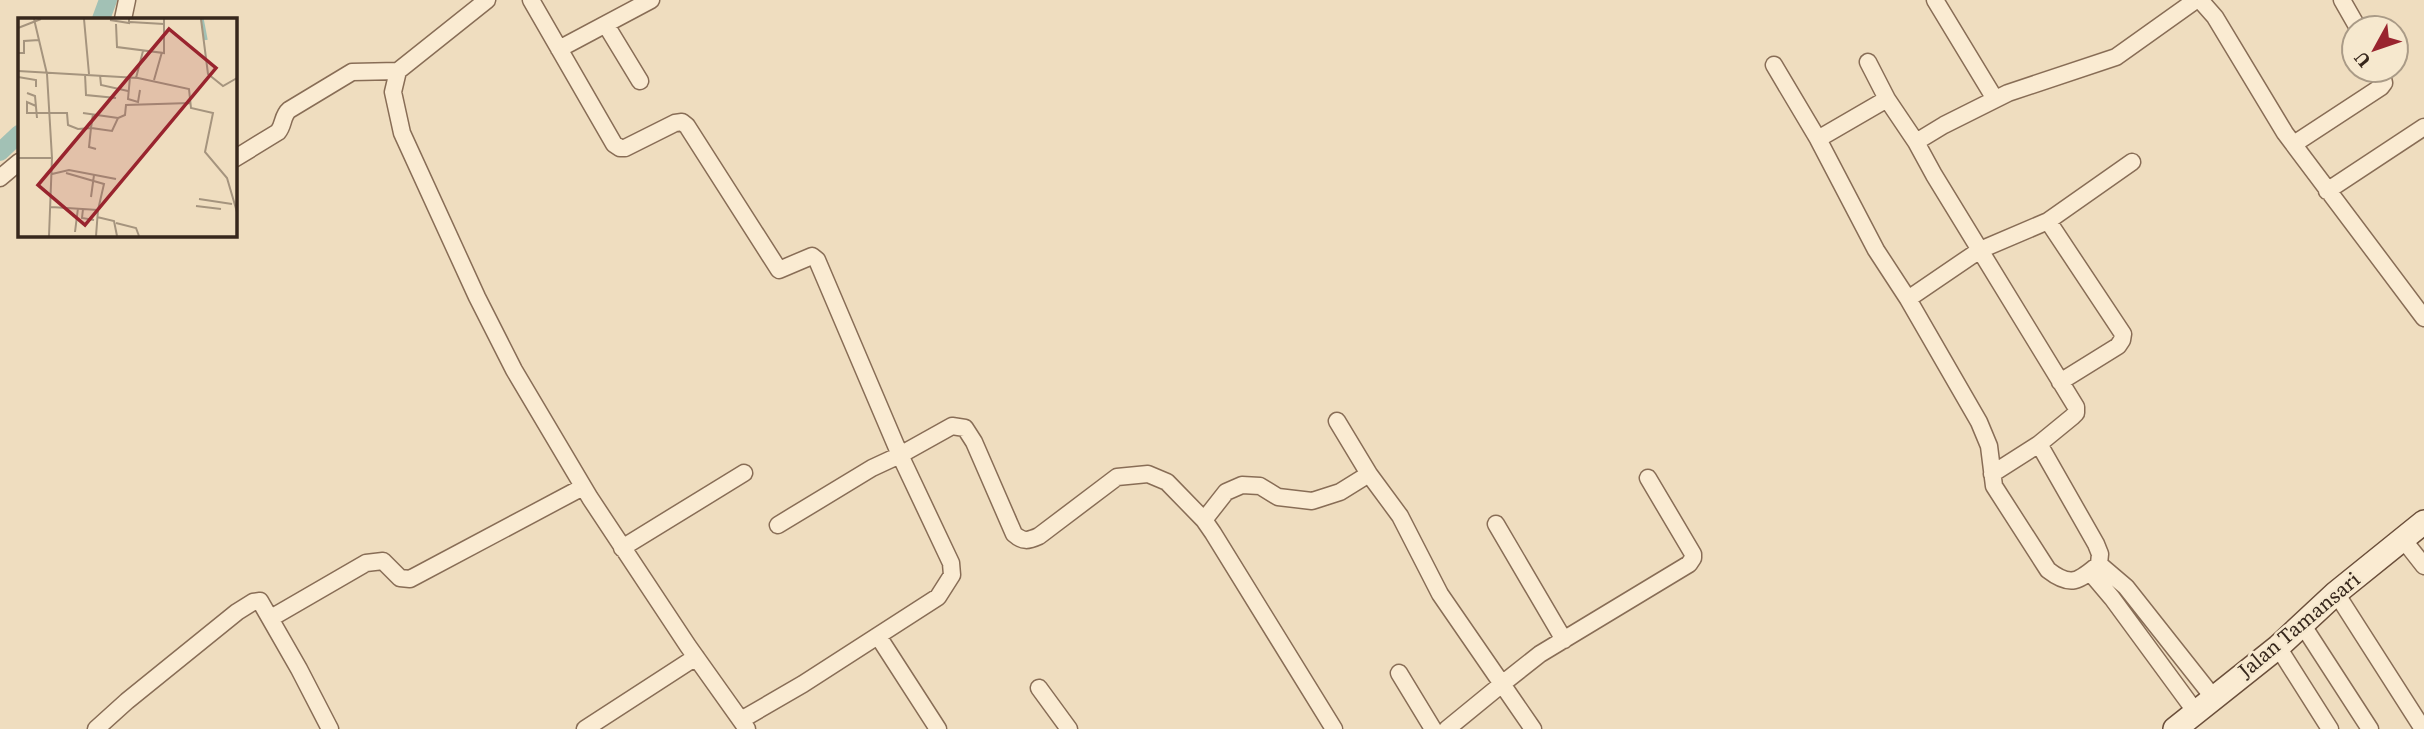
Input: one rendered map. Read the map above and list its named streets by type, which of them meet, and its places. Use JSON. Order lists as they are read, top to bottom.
{
  "streets": {
    "main road": ["Jalan Tamansari"]
  },
  "north": "bottom left"
}
